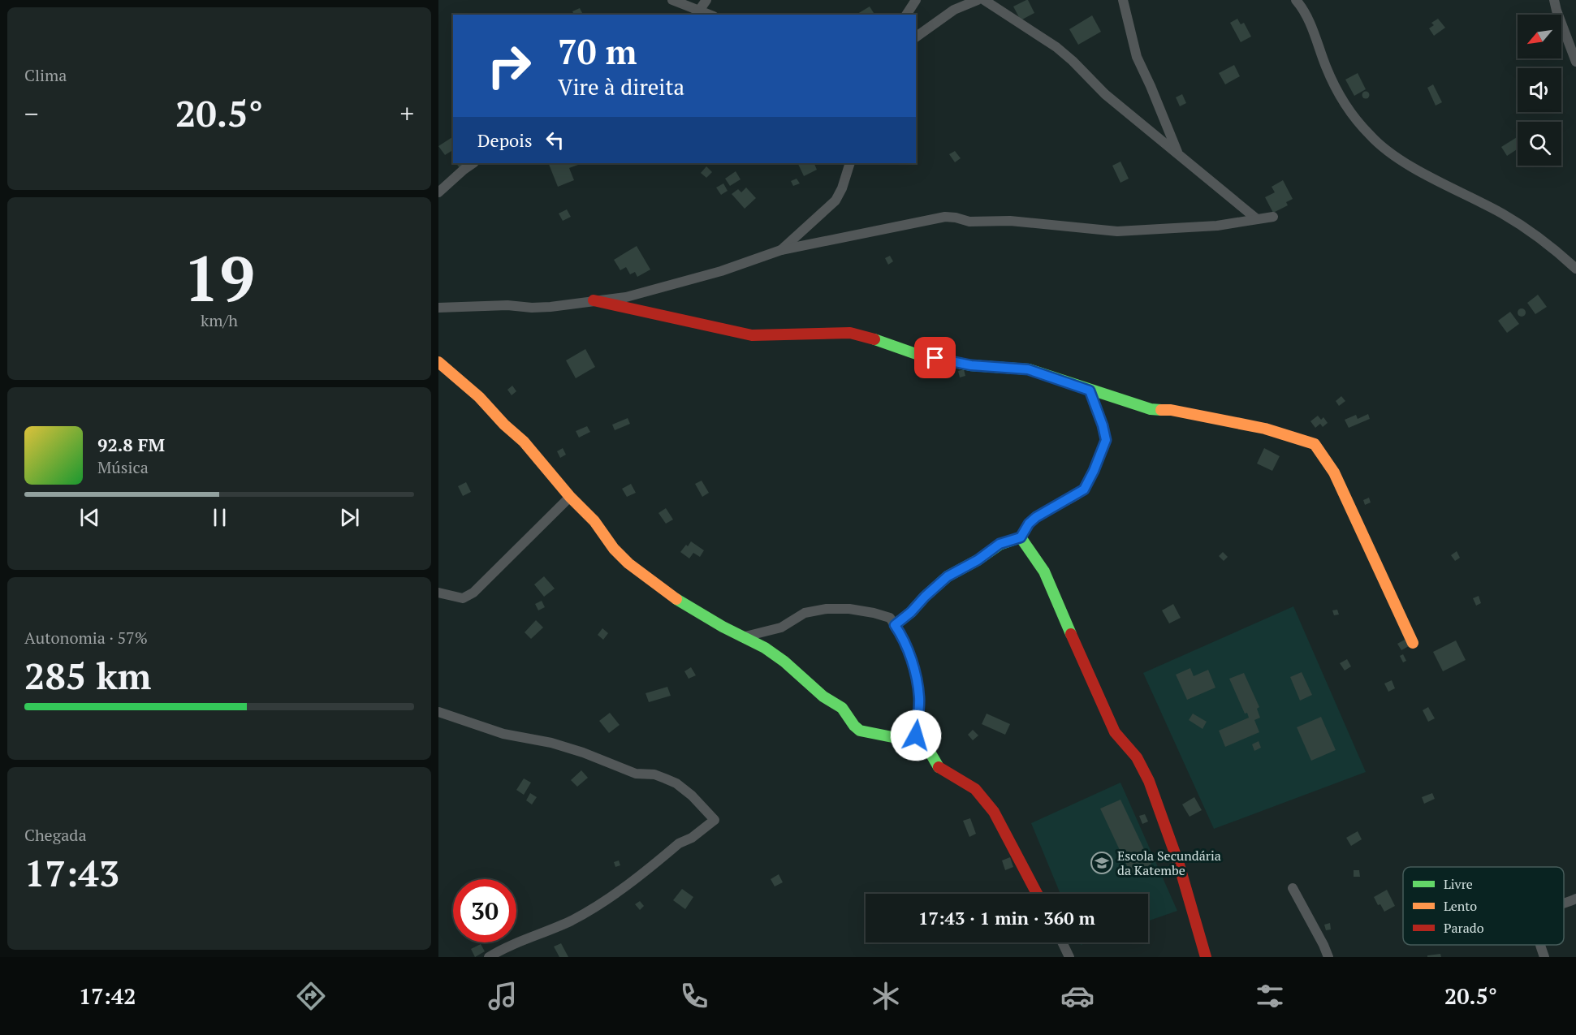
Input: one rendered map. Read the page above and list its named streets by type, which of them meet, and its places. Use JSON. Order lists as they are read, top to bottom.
{
  "places": {
    "school or university": ["Escola Secundária da Katembe"]
  },
  "legend": ["Livre", "Lento", "Parado"],
  "north": "bottom left",
  "page": {
    "tile": [
      "Clima",
      ["19", "km/h"],
      ["Autonomia · 57%", "285 km"],
      ["Chegada", "17:43"]
    ],
    "turn": ["70 m", "Vire à direita"],
    "heat": ["−", "20.5°", "+"],
    "then": "Depois",
    "song": ["92.8 FM", "Música"],
    "limit": "30",
    "trip": "17:43 · 1 min · 360 m",
    "tabs": ["17:42", "20.5°"]
  }
}
